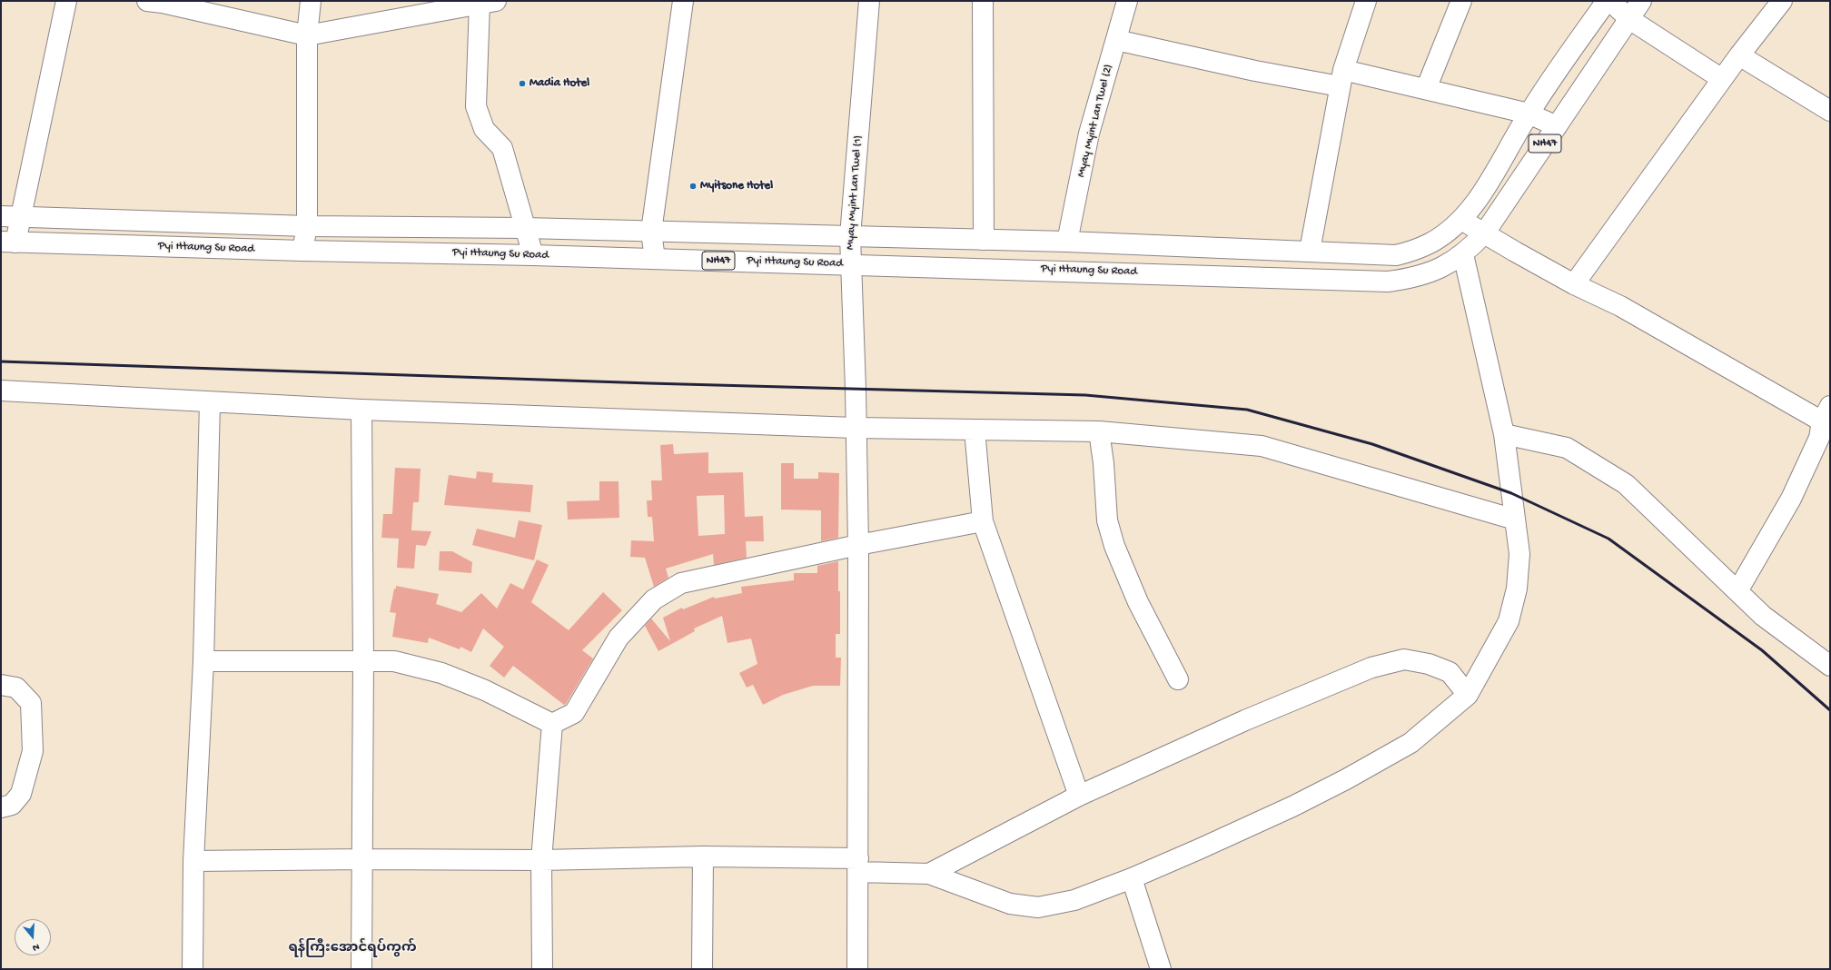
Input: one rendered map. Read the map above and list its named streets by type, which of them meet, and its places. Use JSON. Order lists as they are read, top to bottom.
{
  "streets": {
    "main road": [
      "Myay Myint Lan Twel (2)",
      "NH47",
      "Myay Myint Lan Twel (1)",
      "Pyi Htaung Su Road"
    ]
  },
  "crossings": [
    ["Myay Myint Lan Twel (2)", "NH47"],
    ["NH47", "Myay Myint Lan Twel (1)"],
    ["NH47", "Pyi Htaung Su Road"],
    ["Myay Myint Lan Twel (1)", "Pyi Htaung Su Road"]
  ],
  "districts": ["ရန်ကြီးအောင်ရပ်ကွက်"],
  "places": ["Madia Hotel", "Myitsone Hotel"],
  "north": "bottom"
}
